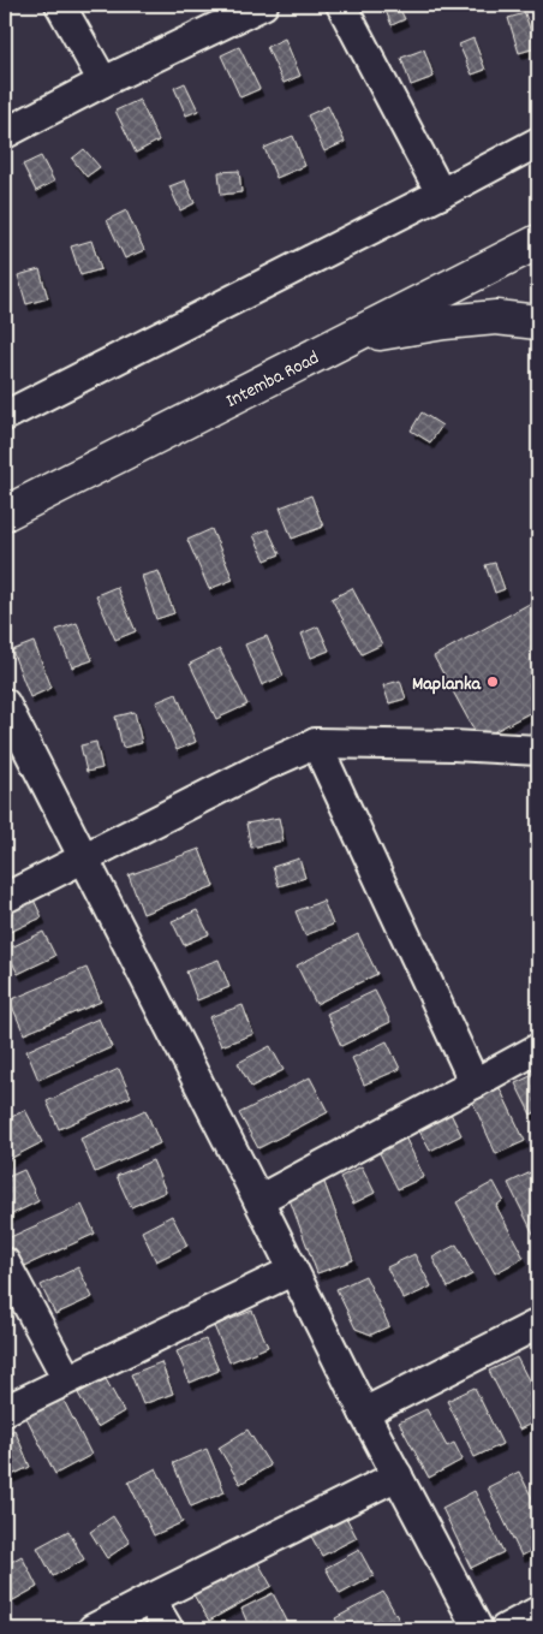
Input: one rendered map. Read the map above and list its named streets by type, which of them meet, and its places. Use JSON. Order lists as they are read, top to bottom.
{
  "streets": {
    "street": ["Intemba Road"]
  },
  "places": ["Maplanka"]
}
